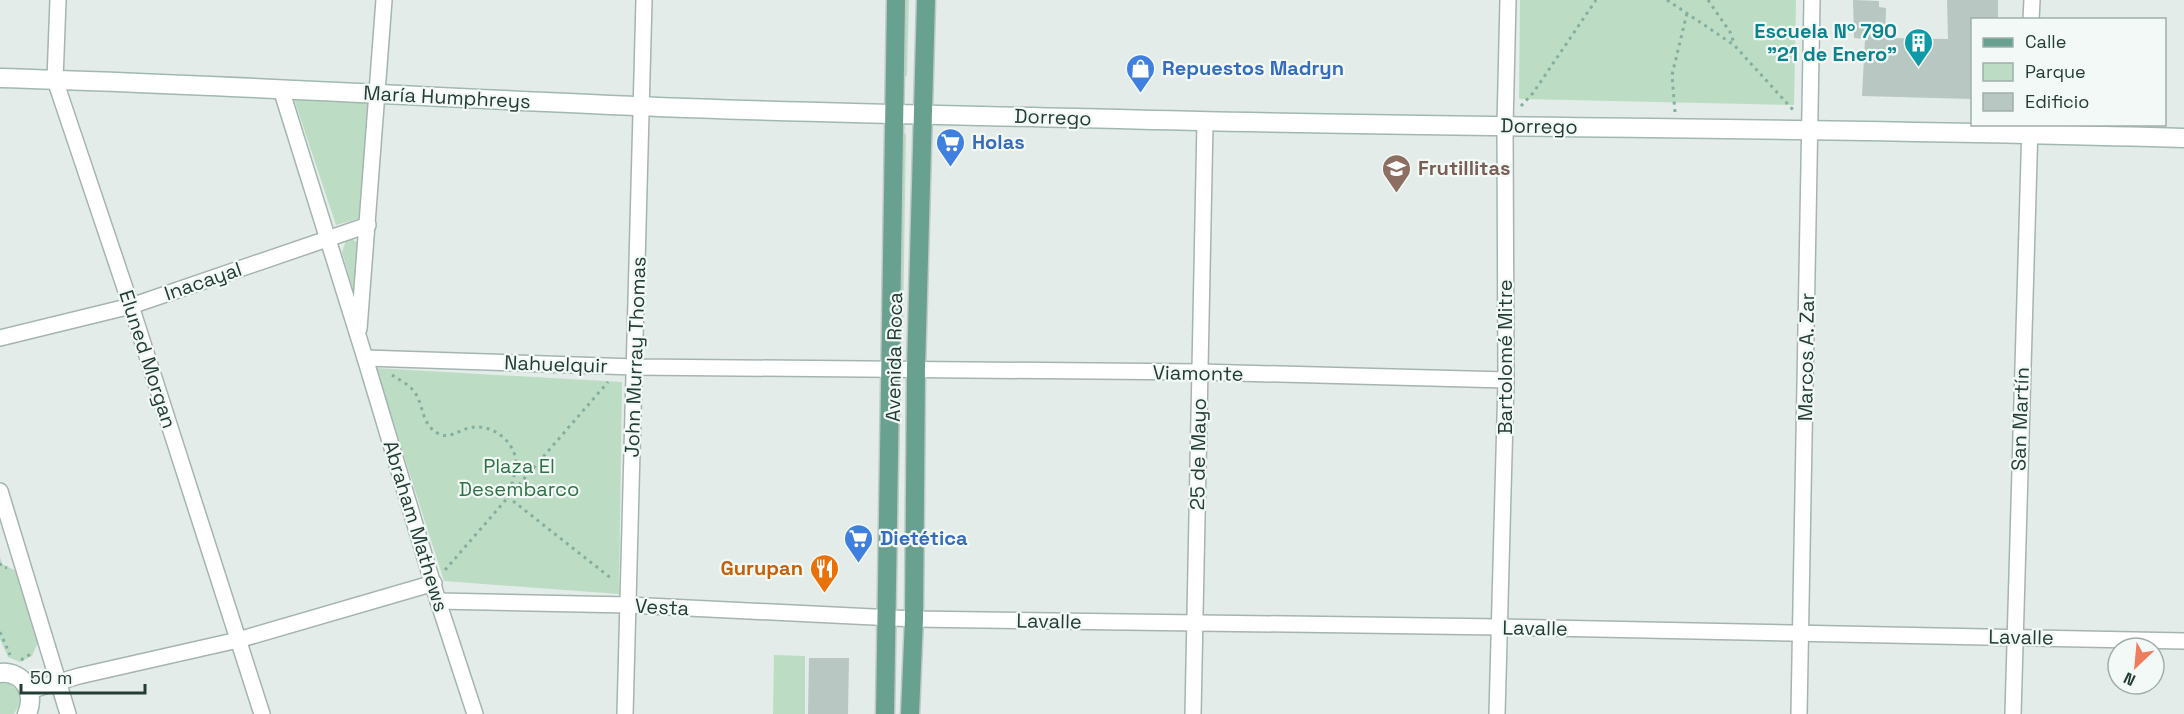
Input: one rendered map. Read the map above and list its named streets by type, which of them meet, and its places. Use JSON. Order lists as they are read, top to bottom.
{
  "streets": {
    "main road": ["María Humphreys", "Dorrego", "Avenida Roca"],
    "street": [
      "Inacayal",
      "John Murray Thomas",
      "Bartolomé Mitre",
      "Marcos A. Zar",
      "Eluned Morgan",
      "Nahuelquir",
      "Viamonte",
      "San Martín",
      "25 de Mayo",
      "Abraham Mathews",
      "Vesta",
      "Lavalle"
    ]
  },
  "crossings": [
    ["María Humphreys", "Dorrego"],
    ["María Humphreys", "John Murray Thomas"],
    ["María Humphreys", "Avenida Roca"],
    ["María Humphreys", "Eluned Morgan"],
    ["María Humphreys", "Abraham Mathews"],
    ["Dorrego", "Avenida Roca"],
    ["Dorrego", "Bartolomé Mitre"],
    ["Dorrego", "Marcos A. Zar"],
    ["Dorrego", "San Martín"],
    ["Dorrego", "25 de Mayo"],
    ["Inacayal", "Eluned Morgan"],
    ["Inacayal", "Abraham Mathews"],
    ["John Murray Thomas", "Nahuelquir"],
    ["John Murray Thomas", "Vesta"],
    ["Avenida Roca", "Nahuelquir"],
    ["Avenida Roca", "Viamonte"],
    ["Avenida Roca", "Vesta"],
    ["Avenida Roca", "Lavalle"],
    ["Bartolomé Mitre", "Viamonte"],
    ["Bartolomé Mitre", "Lavalle"],
    ["Marcos A. Zar", "Lavalle"],
    ["Nahuelquir", "Viamonte"],
    ["Nahuelquir", "Abraham Mathews"],
    ["Viamonte", "25 de Mayo"],
    ["San Martín", "Lavalle"],
    ["25 de Mayo", "Lavalle"],
    ["Abraham Mathews", "Vesta"],
    ["Vesta", "Lavalle"]
  ],
  "parks": ["Plaza El Desembarco"],
  "places": {
    "building": ["Escuela Nº 790 \"21 de Enero\""],
    "shop": ["Repuestos Madryn"],
    "supermarket": ["Holas", "Dietética"],
    "school or university": ["Frutillitas"],
    "restaurant": ["Gurupan"]
  },
  "legend": ["Calle", "Parque", "Edificio"],
  "scale_bar": "50 m",
  "north": "bottom left"
}
